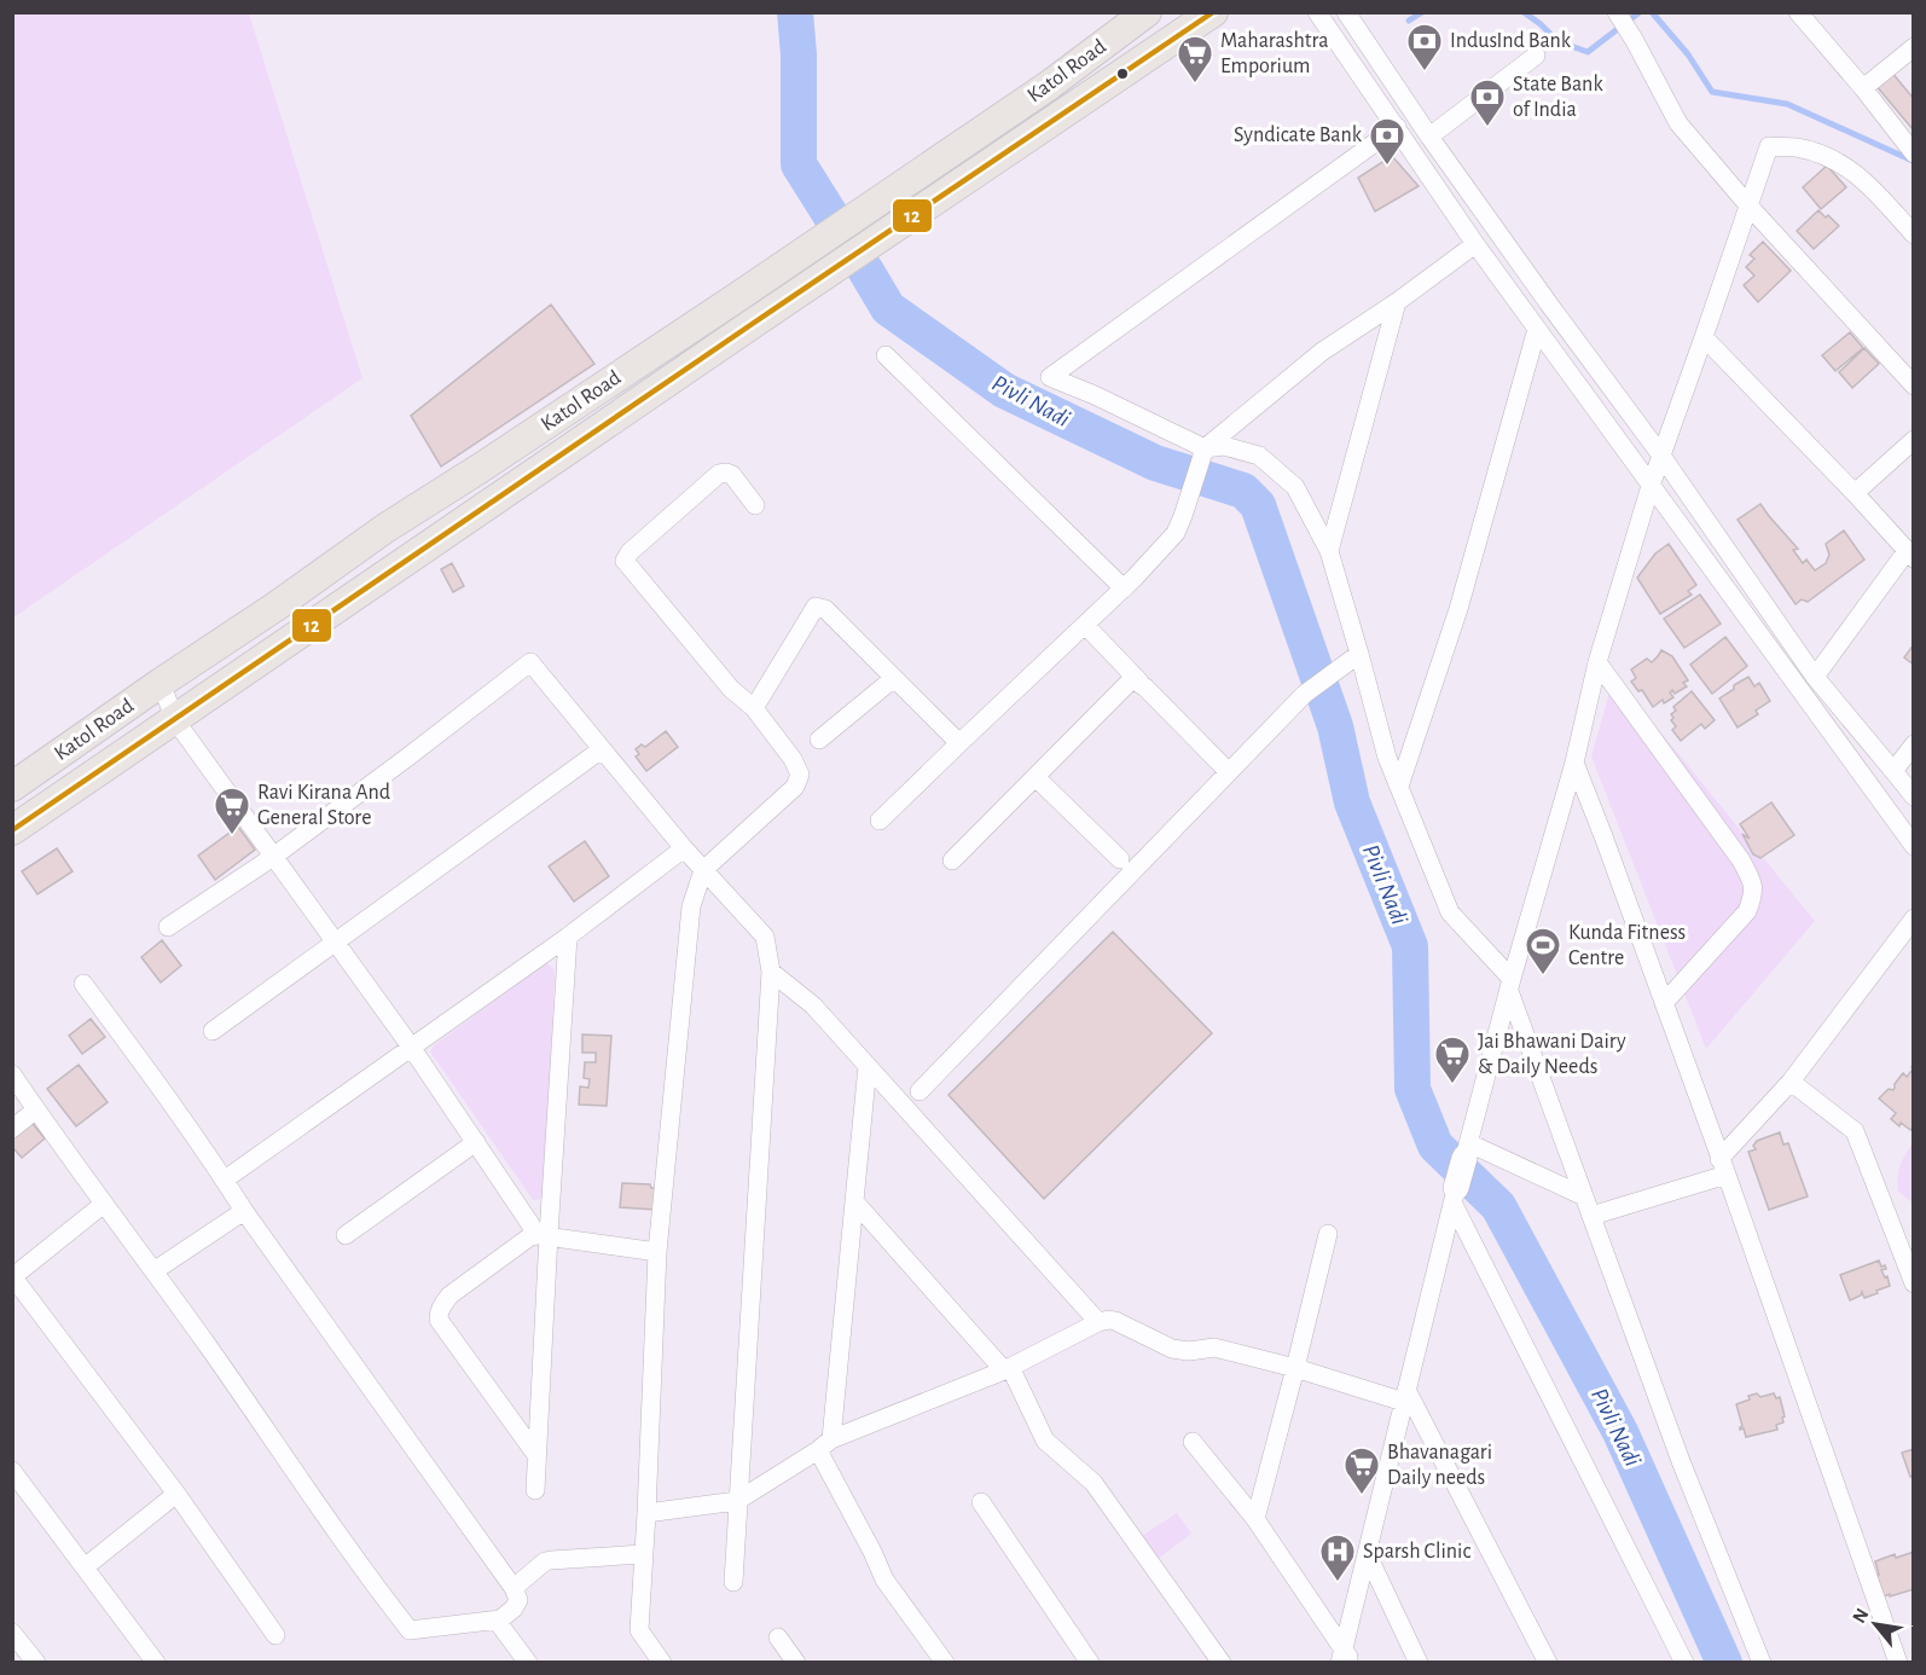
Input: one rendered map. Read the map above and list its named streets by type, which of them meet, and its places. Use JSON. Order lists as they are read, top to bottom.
{
  "streets": {
    "main road": ["Katol Road"]
  },
  "water": ["Pivli Nadi"],
  "places": {
    "bank": ["IndusInd Bank", "State Bank of India", "Syndicate Bank"],
    "supermarket": [
      "Maharashtra Emporium",
      "Ravi Kirana And General Store",
      "Jai Bhawani Dairy & Daily Needs",
      "Bhavanagari Daily needs"
    ],
    "sports": ["Kunda Fitness Centre"],
    "hospital": ["Sparsh Clinic"]
  },
  "lines": ["transit line 12"],
  "north": "top left"
}
